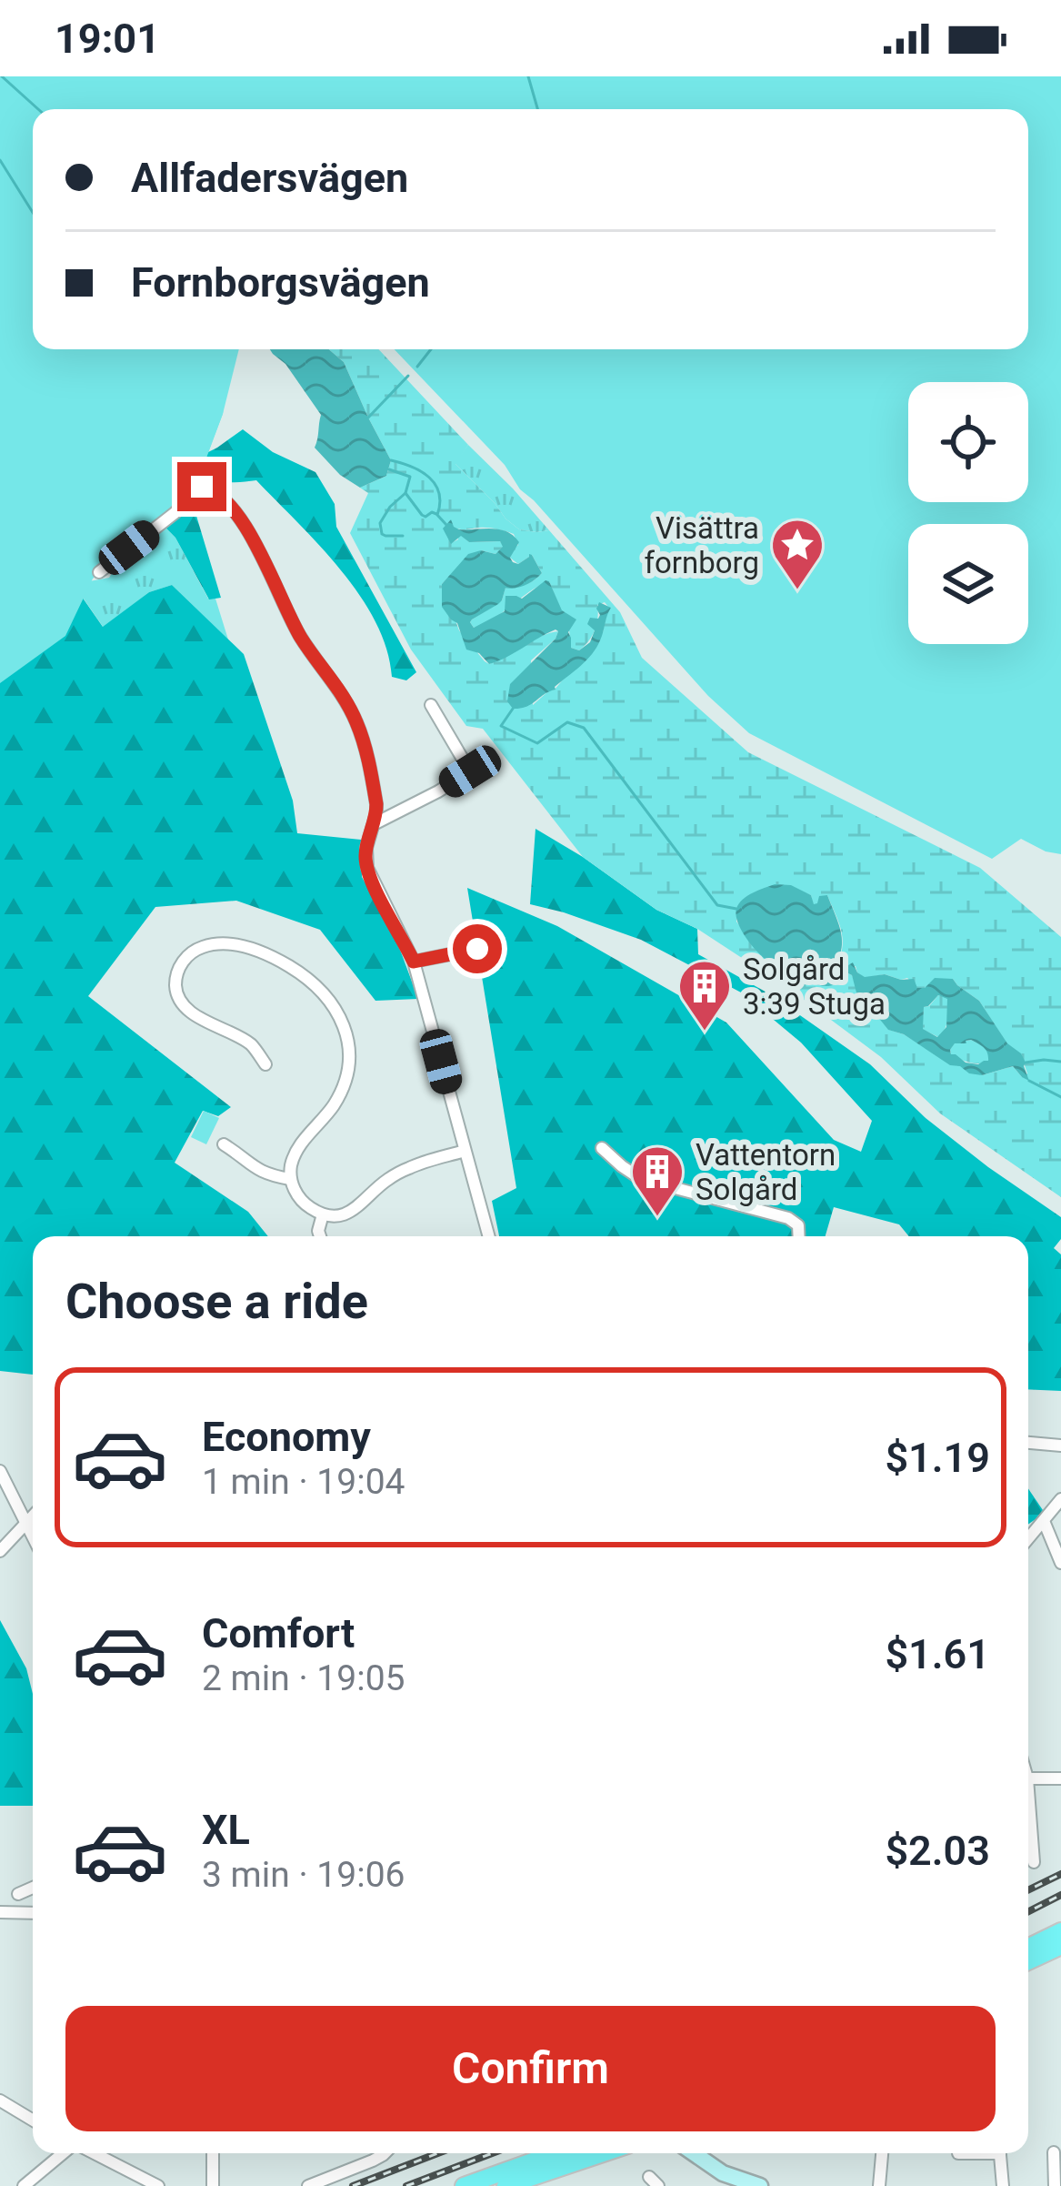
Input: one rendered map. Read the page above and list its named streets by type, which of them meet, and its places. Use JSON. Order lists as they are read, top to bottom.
{
  "places": {
    "place": ["Visättra fornborg"],
    "building": ["Solgård 3:39 Stuga", "Vattentorn Solgård"]
  },
  "page": {
    "status": "19:01",
    "banner": ["Allfadersvägen", "Fornborgsvägen"],
    "heading": "Choose a ride",
    "list": [
      {
        "name": "Economy",
        "note": "1 min · 19:04",
        "value": "$1.19"
      },
      {
        "name": "Comfort",
        "note": "2 min · 19:05",
        "value": "$1.61"
      },
      {
        "name": "XL",
        "note": "3 min · 19:06",
        "value": "$2.03"
      }
    ],
    "buttons": "Confirm"
  }
}
